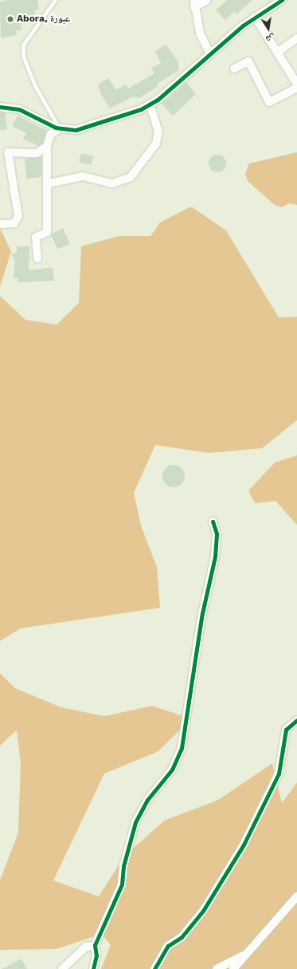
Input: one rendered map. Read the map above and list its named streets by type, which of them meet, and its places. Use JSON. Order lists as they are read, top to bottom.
{
  "places": ["Abora, عبورة"],
  "north": "bottom"
}
